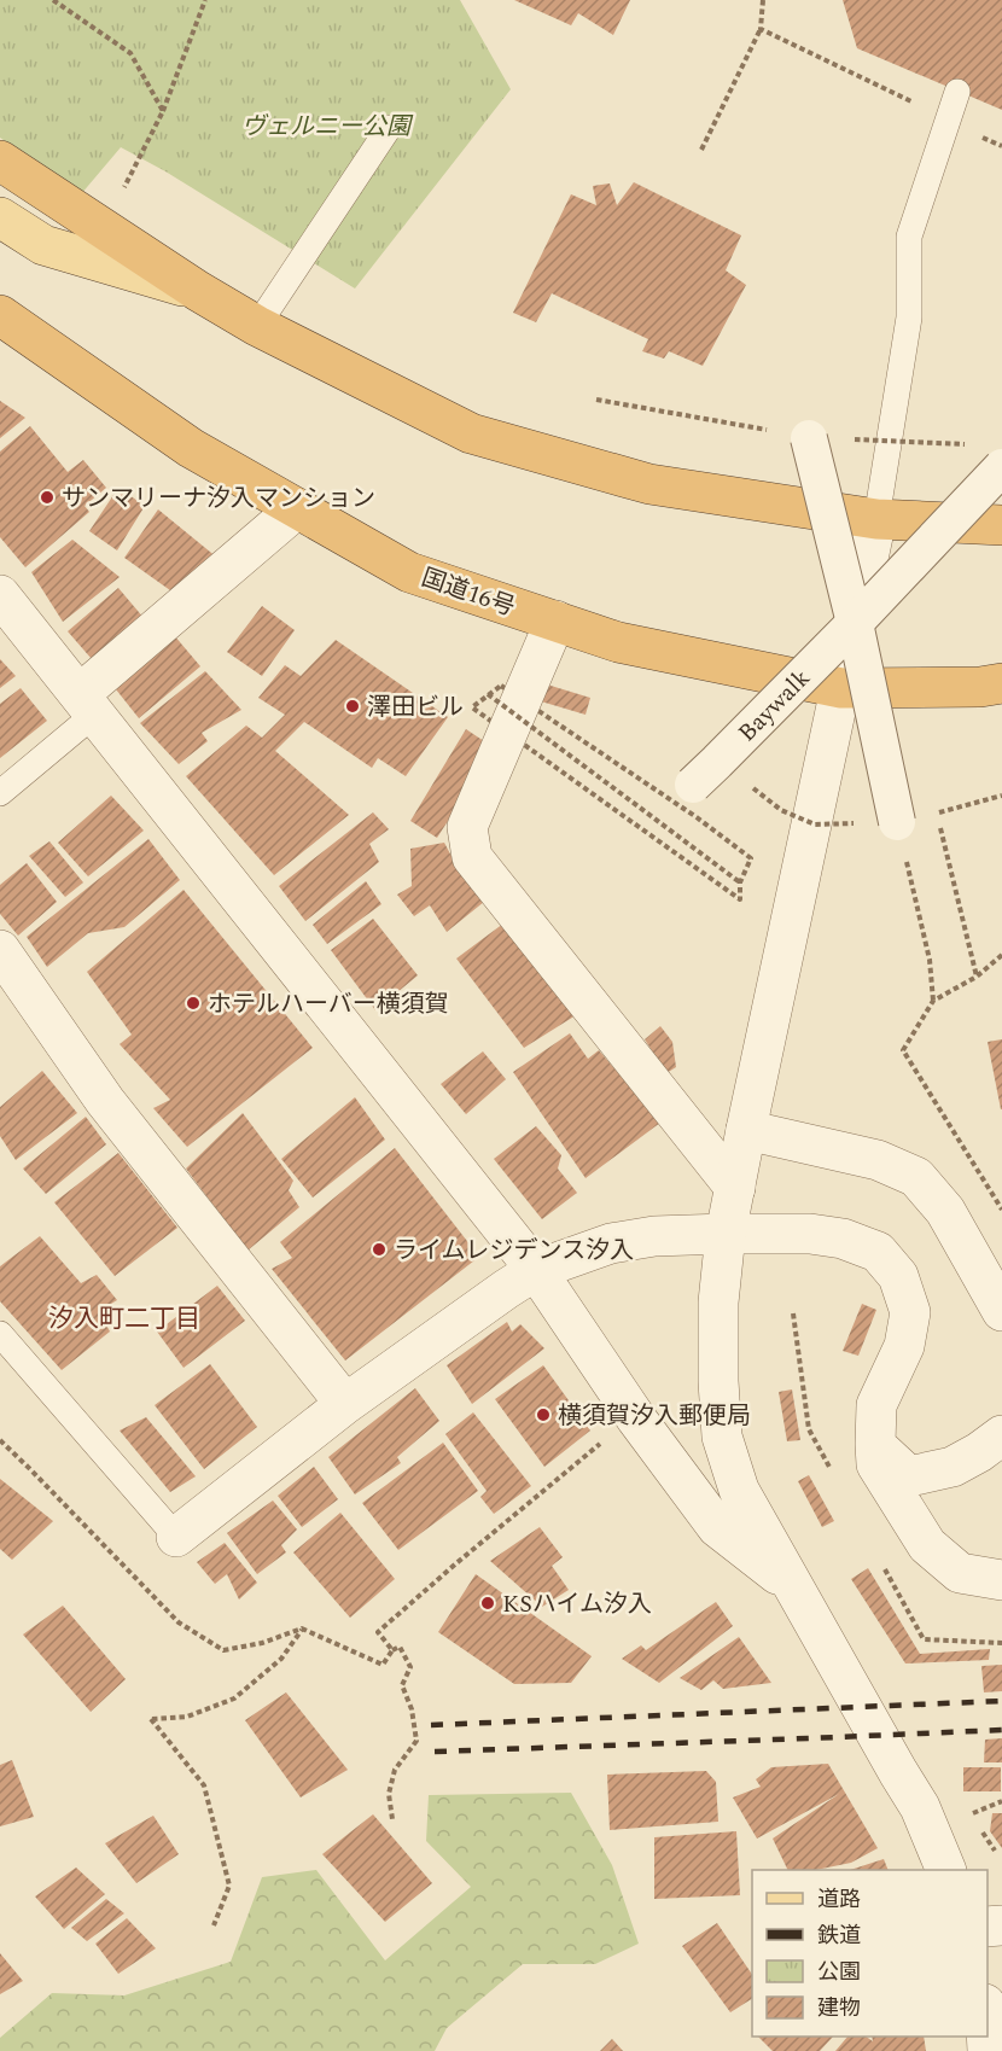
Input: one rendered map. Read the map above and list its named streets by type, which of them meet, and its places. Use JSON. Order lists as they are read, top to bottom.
{
  "streets": {
    "highway": ["国道16号"],
    "street": ["Baywalk"]
  },
  "districts": ["汐入町二丁目"],
  "parks": ["ヴェルニー公園"],
  "places": [
    "サンマリーナ汐入マンション",
    "澤田ビル",
    "ホテルハーバー横須賀",
    "ライムレジデンス汐入",
    "横須賀汐入郵便局",
    "KSハイム汐入"
  ],
  "legend": [
    "道路",
    "鉄道",
    "公園",
    "建物"
  ]
}
